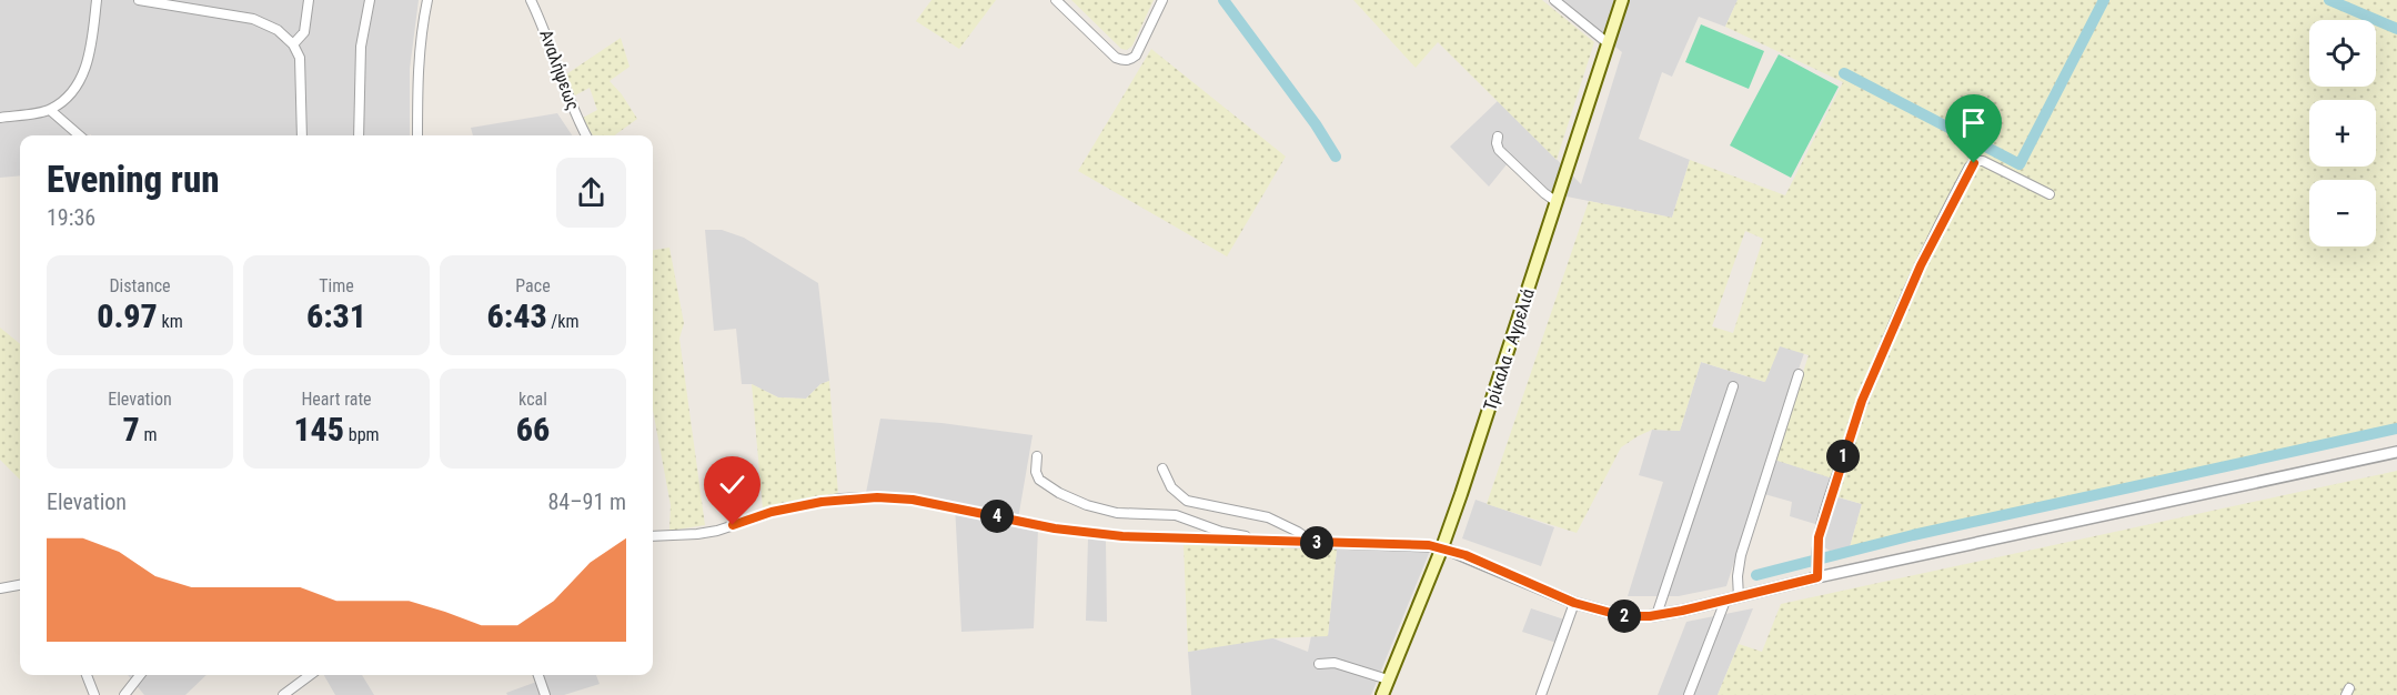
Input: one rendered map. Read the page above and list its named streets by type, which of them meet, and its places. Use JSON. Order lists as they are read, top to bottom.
{
  "streets": {
    "main road": ["Τρίκαλα - Αγρελιά"],
    "street": ["Αναλήψεως"]
  },
  "page": {
    "map_buttons": ["+", "−"],
    "heading": ["Evening run", "19:36"],
    "stats": [
      ["Distance", "0.97 km"],
      ["Time", "6:31"],
      ["Pace", "6:43 /km"],
      ["Elevation", "7 m"],
      ["Heart rate", "145 bpm"],
      ["kcal", "66"]
    ],
    "pins": [
      "1",
      "4",
      "3",
      "2"
    ],
    "chart": ["Elevation", "84–91 m"]
  }
}
